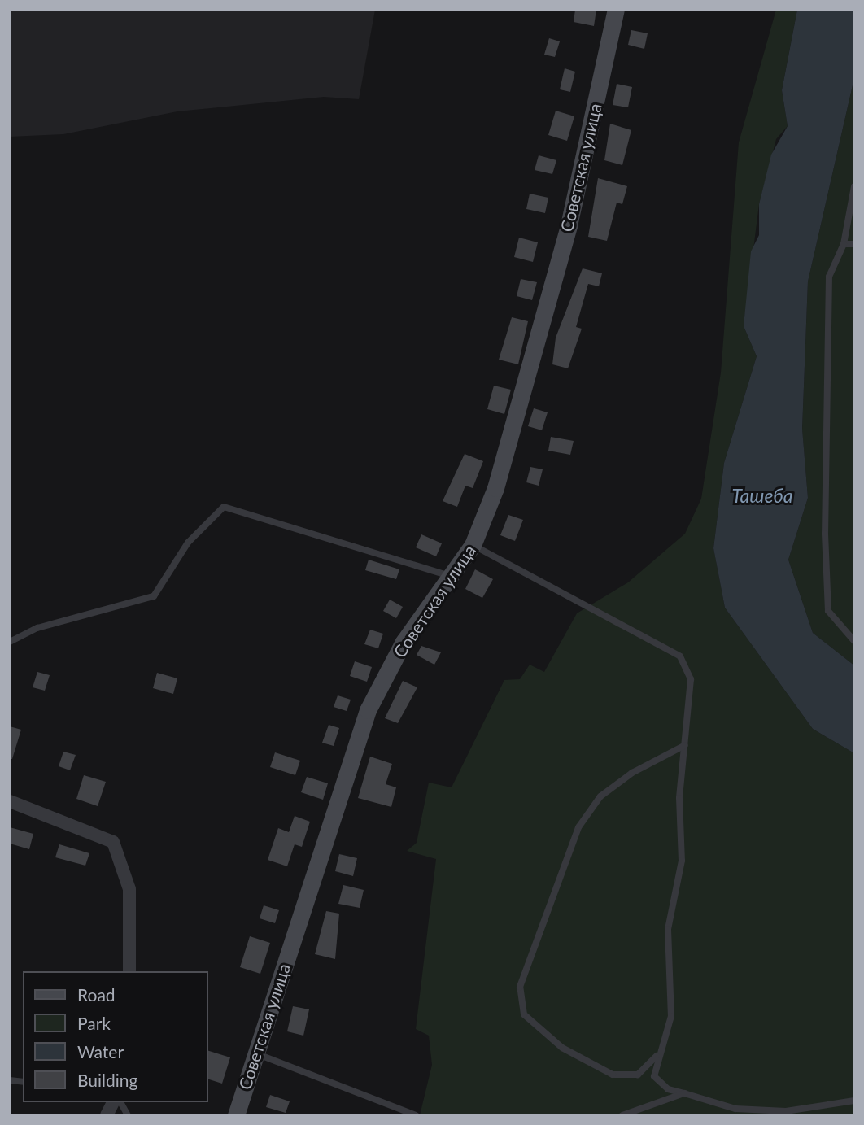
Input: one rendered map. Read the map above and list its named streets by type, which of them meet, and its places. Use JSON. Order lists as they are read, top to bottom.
{
  "streets": {
    "street": ["Советская улица"]
  },
  "water": ["Ташеба"],
  "legend": [
    "Road",
    "Park",
    "Water",
    "Building"
  ]
}
